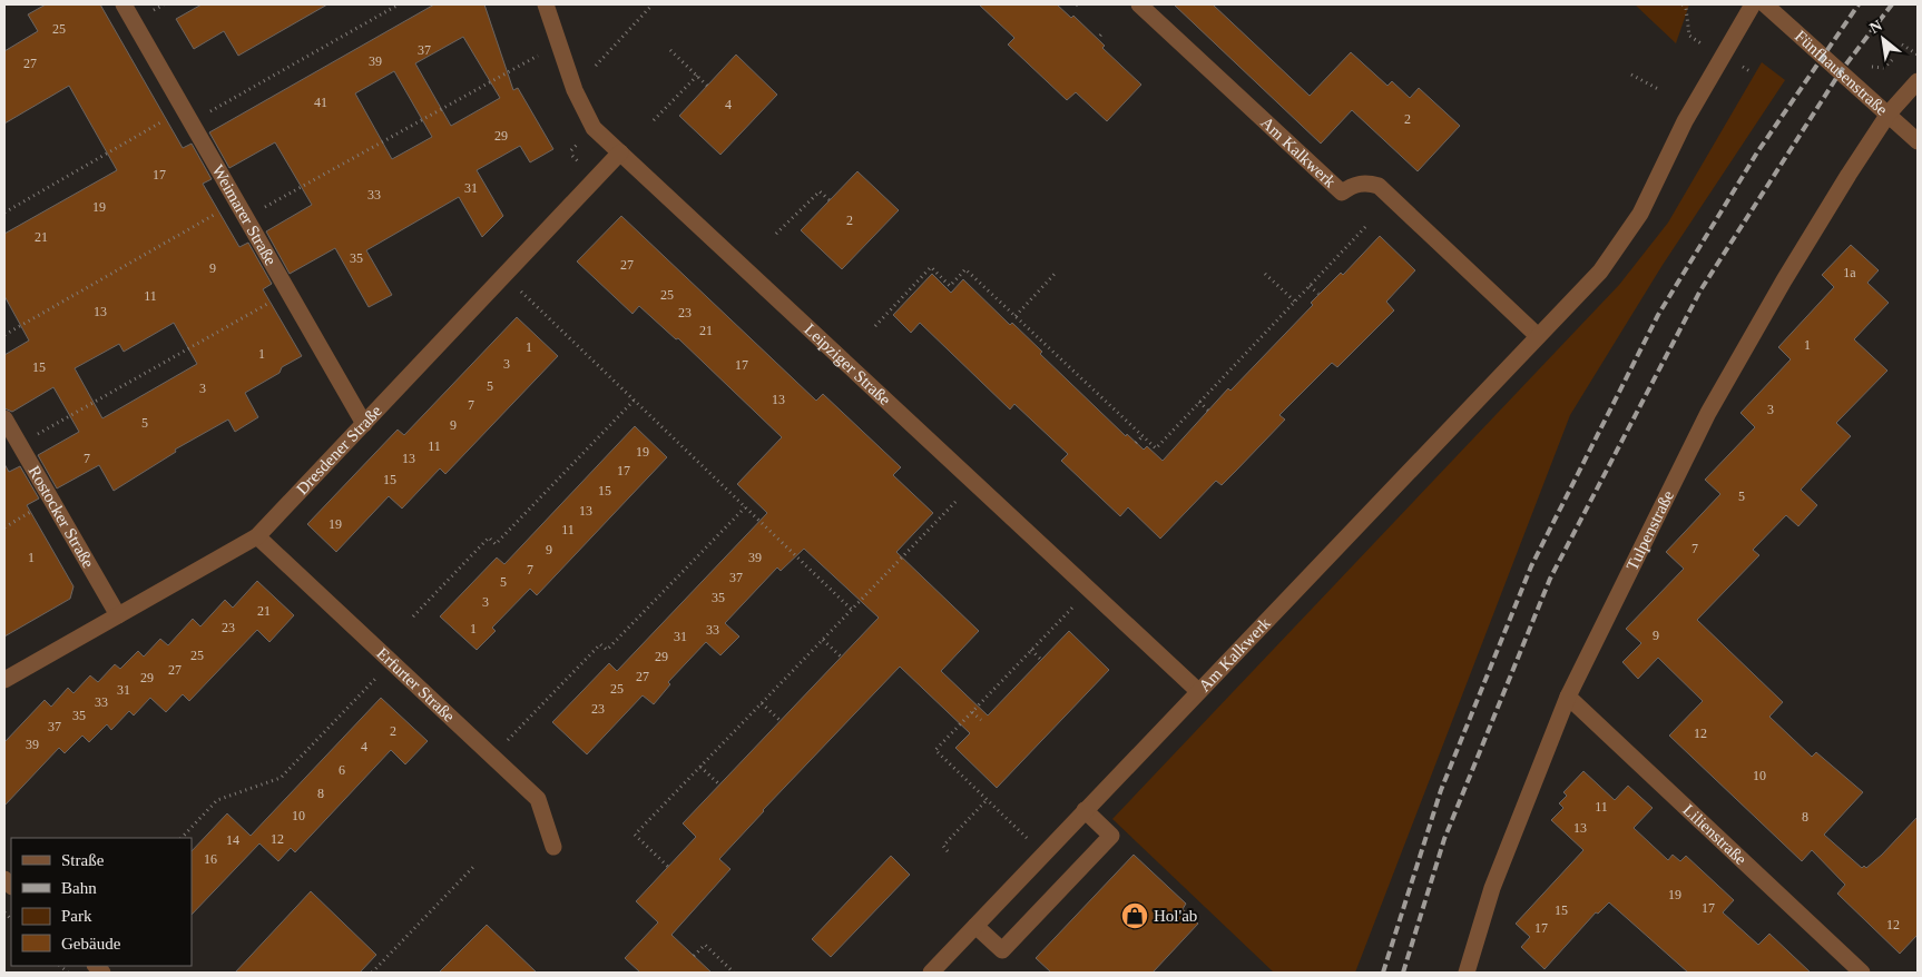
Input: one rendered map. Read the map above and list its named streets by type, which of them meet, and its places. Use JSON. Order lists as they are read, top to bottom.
{
  "streets": {
    "street": [
      "Fünfhausenstraße",
      "Am Kalkwerk",
      "Weimarer Straße",
      "Leipziger Straße",
      "Dresdener Straße",
      "Rostocker Straße",
      "Tulpenstraße",
      "Erfurter Straße",
      "Lilienstraße"
    ]
  },
  "crossings": [
    ["Fünfhausenstraße", "Tulpenstraße"],
    ["Am Kalkwerk", "Leipziger Straße"],
    ["Weimarer Straße", "Dresdener Straße"],
    ["Leipziger Straße", "Dresdener Straße"],
    ["Dresdener Straße", "Rostocker Straße"],
    ["Dresdener Straße", "Erfurter Straße"],
    ["Tulpenstraße", "Lilienstraße"]
  ],
  "places": {
    "shop": ["Hol'ab"]
  },
  "house_numbers": [
    "25",
    "37",
    "39",
    "27",
    "41",
    "4",
    "2",
    "29",
    "17",
    "31",
    "33",
    "19",
    "2",
    "21",
    "35",
    "27",
    "9",
    "1a",
    "25",
    "11",
    "13",
    "23",
    "21",
    "1",
    "1",
    "1",
    "3",
    "17",
    "15",
    "5",
    "3",
    "13",
    "7",
    "3",
    "5",
    "9",
    "11",
    "19",
    "7",
    "13",
    "17",
    "15",
    "15",
    "5",
    "13",
    "19",
    "11",
    "7",
    "9",
    "1",
    "39",
    "7",
    "37",
    "5",
    "35",
    "3",
    "21",
    "23",
    "1",
    "33",
    "9",
    "31",
    "25",
    "29",
    "27",
    "27",
    "29",
    "25",
    "31",
    "33",
    "23",
    "35",
    "37",
    "2",
    "12",
    "39",
    "4",
    "6",
    "10",
    "8",
    "11",
    "10",
    "8",
    "13",
    "12",
    "14",
    "16",
    "19",
    "17",
    "15",
    "12",
    "17"
  ],
  "legend": [
    "Straße",
    "Bahn",
    "Park",
    "Gebäude"
  ],
  "north": "top left"
}
